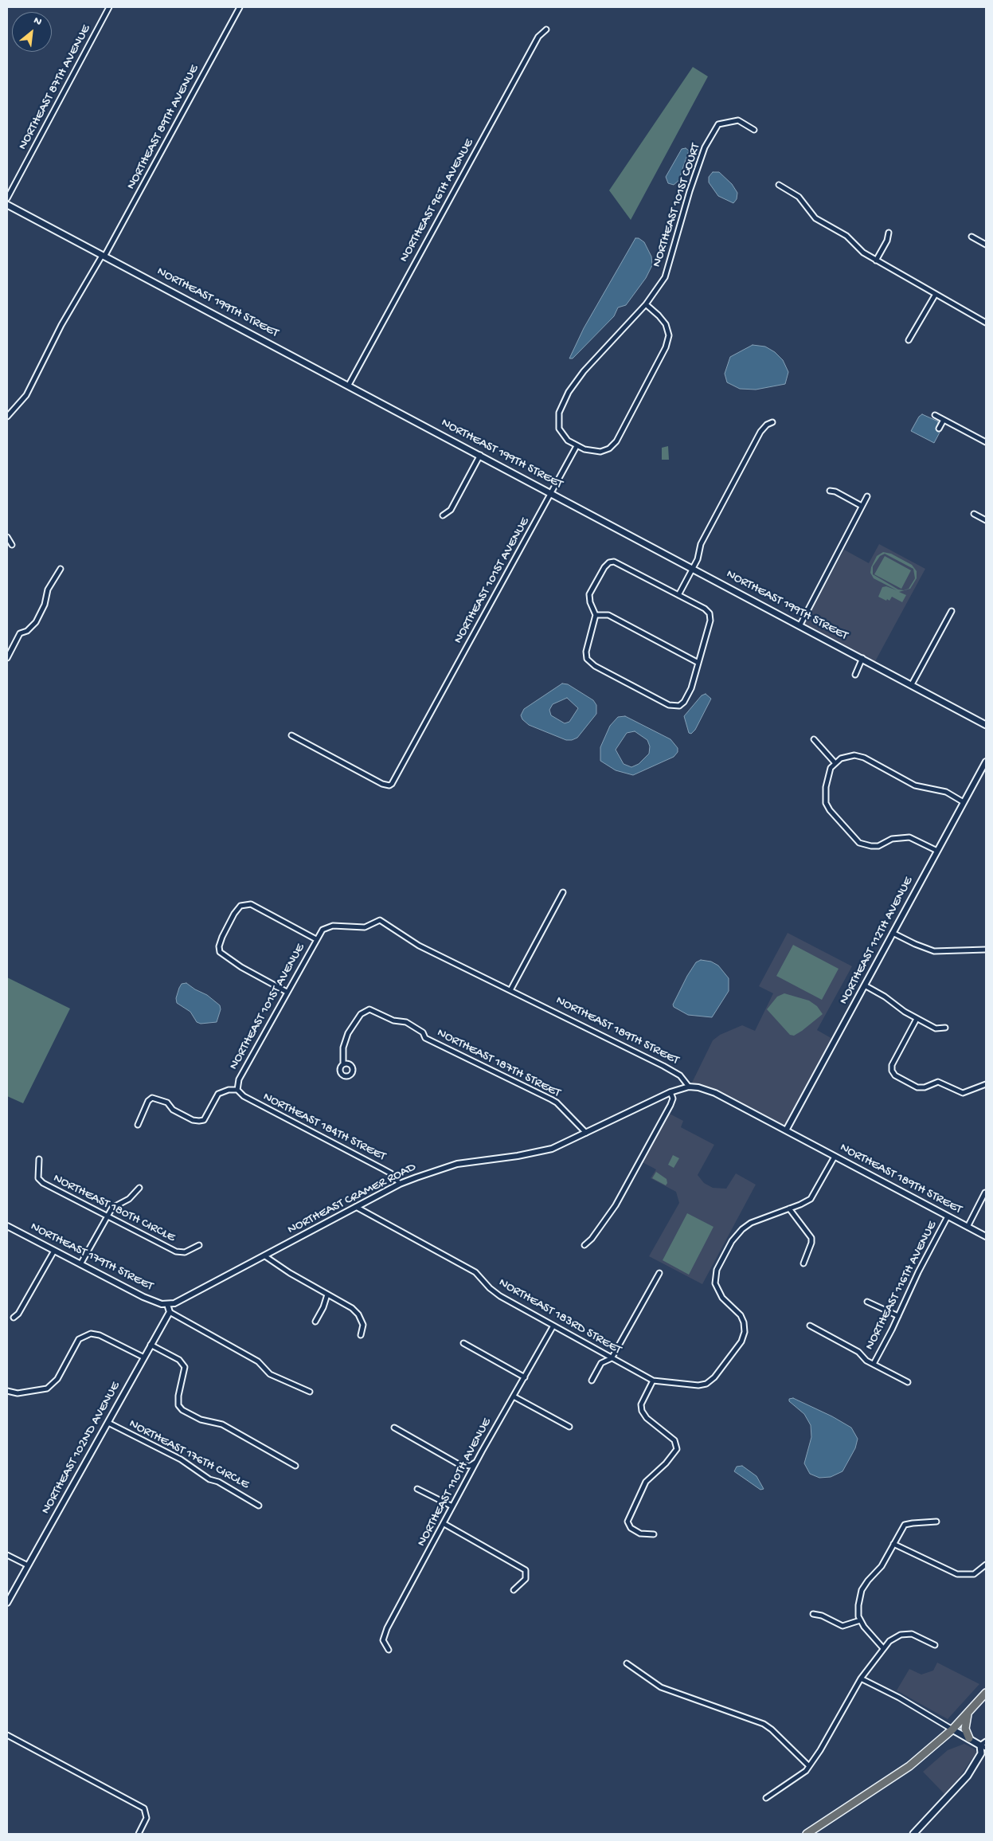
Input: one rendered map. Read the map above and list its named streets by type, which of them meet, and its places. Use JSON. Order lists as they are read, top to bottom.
{
  "streets": {
    "main road": ["NORTHEAST 199TH STREET"],
    "street": [
      "NORTHEAST 87TH AVENUE",
      "NORTHEAST 89TH AVENUE",
      "NORTHEAST 96TH AVENUE",
      "NORTHEAST 101ST COURT",
      "NORTHEAST 101ST AVENUE",
      "NORTHEAST 112TH AVENUE",
      "NORTHEAST 189TH STREET",
      "NORTHEAST 187TH STREET",
      "NORTHEAST 184TH STREET",
      "NORTHEAST CRAMER ROAD",
      "NORTHEAST 180TH CIRCLE",
      "NORTHEAST 179TH STREET",
      "NORTHEAST 116TH AVENUE",
      "NORTHEAST 183RD STREET",
      "NORTHEAST 102ND AVENUE",
      "NORTHEAST 176TH CIRCLE",
      "NORTHEAST 110TH AVENUE"
    ]
  },
  "crossings": [
    ["NORTHEAST 89TH AVENUE", "NORTHEAST 199TH STREET"],
    ["NORTHEAST 96TH AVENUE", "NORTHEAST 199TH STREET"],
    ["NORTHEAST 199TH STREET", "NORTHEAST 101ST AVENUE"],
    ["NORTHEAST 101ST AVENUE", "NORTHEAST 189TH STREET"],
    ["NORTHEAST 101ST AVENUE", "NORTHEAST 184TH STREET"],
    ["NORTHEAST 112TH AVENUE", "NORTHEAST 189TH STREET"],
    ["NORTHEAST 189TH STREET", "NORTHEAST CRAMER ROAD"],
    ["NORTHEAST 189TH STREET", "NORTHEAST 116TH AVENUE"],
    ["NORTHEAST 187TH STREET", "NORTHEAST CRAMER ROAD"],
    ["NORTHEAST 184TH STREET", "NORTHEAST CRAMER ROAD"],
    ["NORTHEAST CRAMER ROAD", "NORTHEAST 179TH STREET"],
    ["NORTHEAST CRAMER ROAD", "NORTHEAST 183RD STREET"],
    ["NORTHEAST 183RD STREET", "NORTHEAST 110TH AVENUE"],
    ["NORTHEAST 102ND AVENUE", "NORTHEAST 176TH CIRCLE"]
  ],
  "north": "top right"
}
